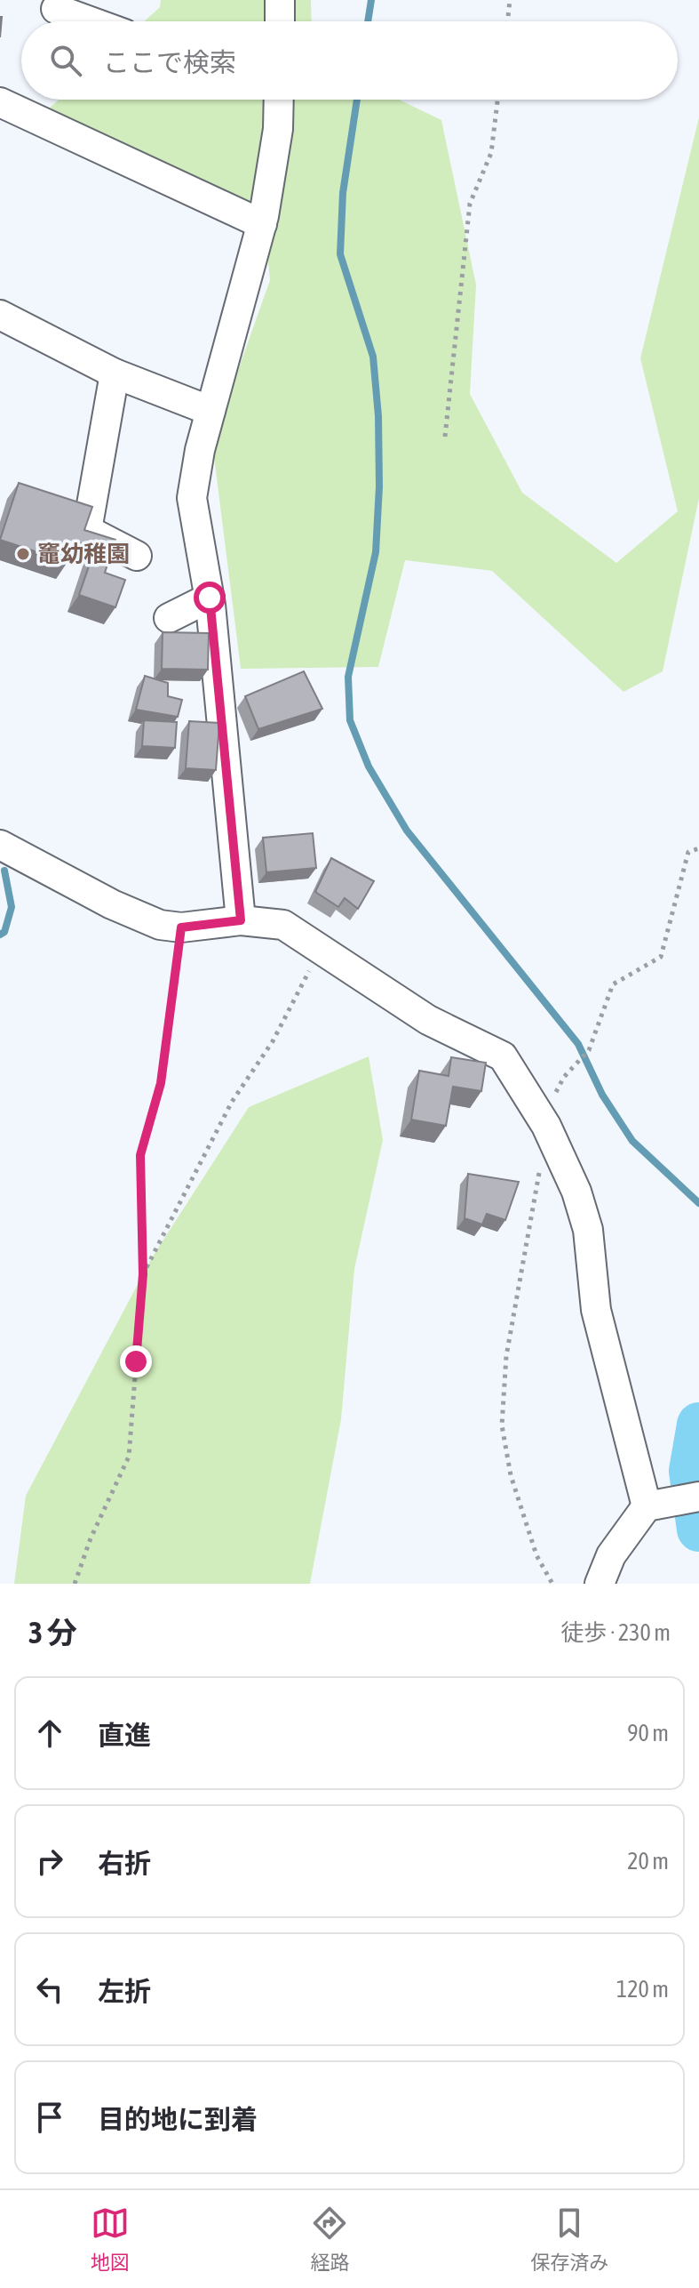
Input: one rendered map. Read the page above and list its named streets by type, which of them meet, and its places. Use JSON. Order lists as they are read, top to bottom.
{
  "places": ["竈幼稚園"],
  "page": {
    "search": "ここで検索",
    "heading": ["3 分", "徒歩 · 230 m"],
    "list": [
      ["直進", "90 m"],
      ["右折", "20 m"],
      ["左折", "120 m"],
      "目的地に到着"
    ],
    "nav": ["地図", "経路", "保存済み"]
  }
}
